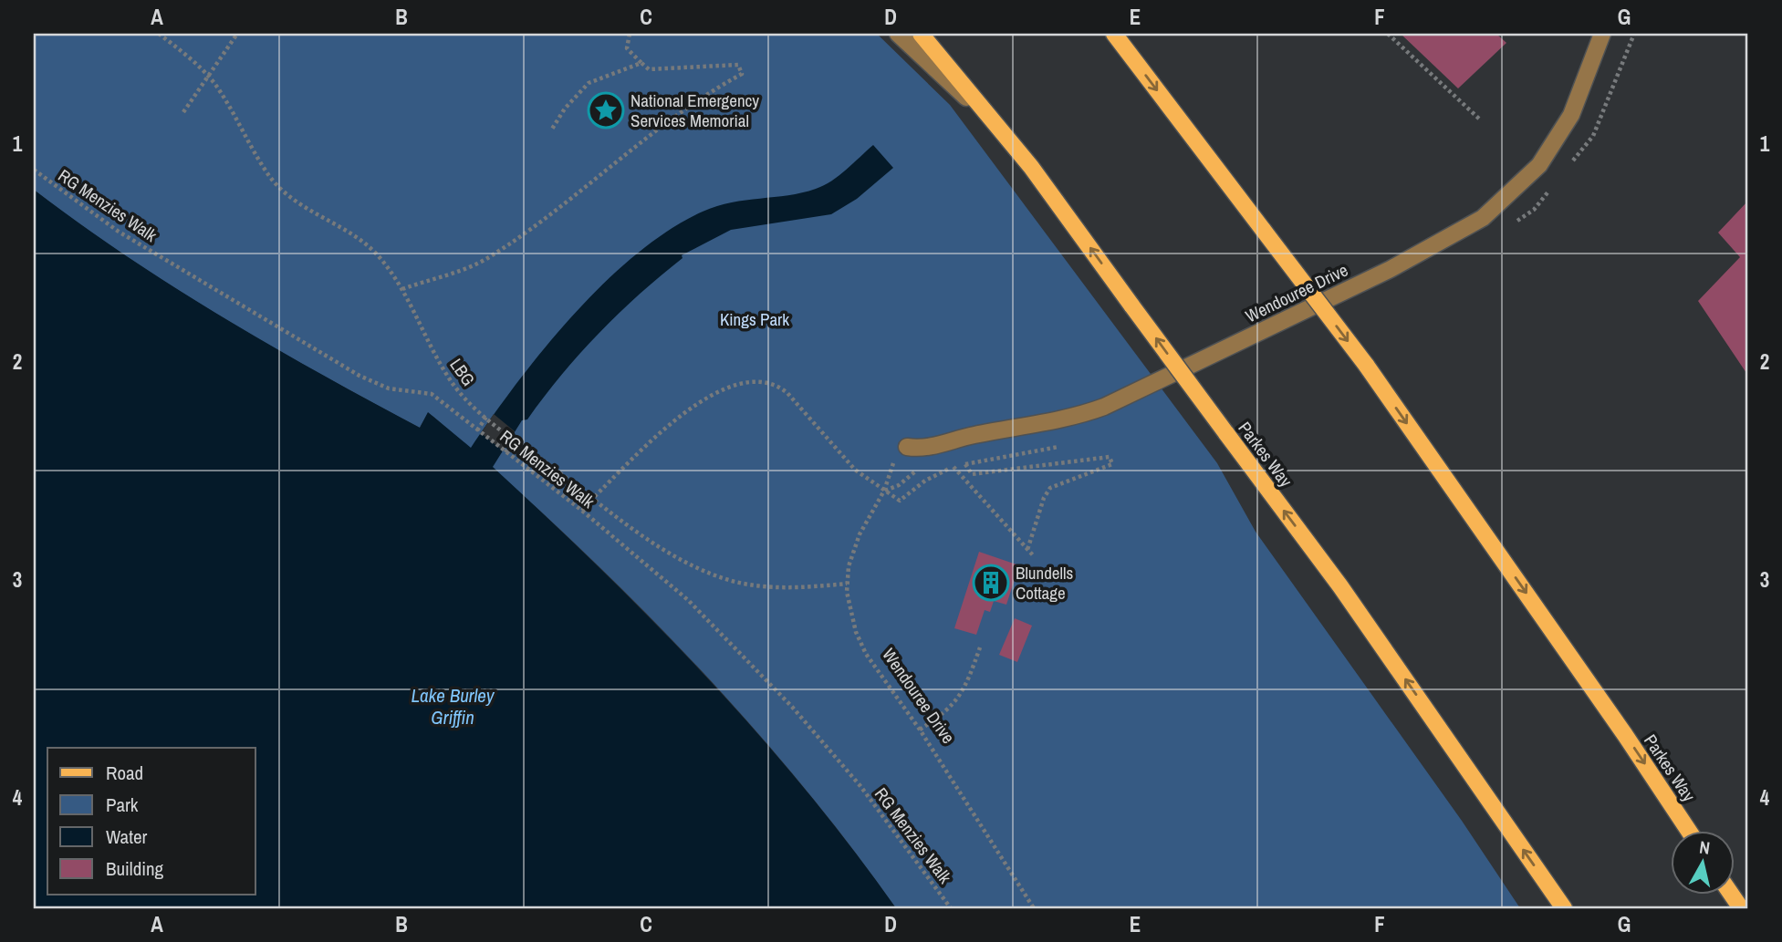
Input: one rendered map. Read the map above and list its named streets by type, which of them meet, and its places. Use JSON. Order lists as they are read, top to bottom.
{
  "streets": {
    "main road": ["Parkes Way"],
    "street": ["Wendouree Drive"],
    "path": ["RG Menzies Walk", "LBG"]
  },
  "crossings": [
    ["Wendouree Drive", "LBG"]
  ],
  "water": ["Lake Burley Griffin"],
  "parks": ["Kings Park"],
  "places": {
    "place": ["National Emergency Services Memorial"],
    "building": ["Blundells Cottage"]
  },
  "legend": [
    "Road",
    "Park",
    "Water",
    "Building"
  ],
  "north": "top",
  "grid": {
    "columns": [
      "A",
      "B",
      "C",
      "D",
      "E",
      "F",
      "G"
    ],
    "rows": [
      "1",
      "2",
      "3",
      "4"
    ]
  }
}
